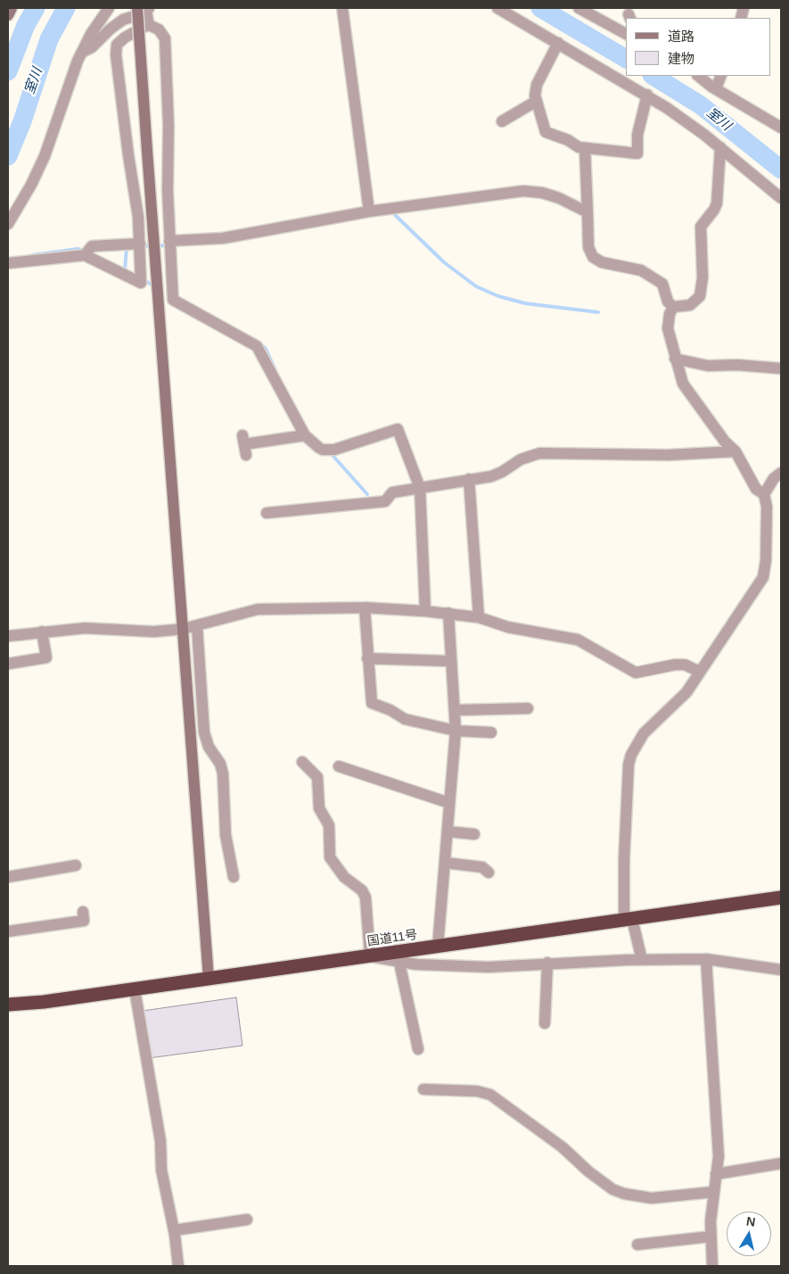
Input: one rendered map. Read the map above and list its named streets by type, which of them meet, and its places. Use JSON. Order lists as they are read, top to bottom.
{
  "streets": {
    "highway": ["国道11号"]
  },
  "water": ["室川"],
  "legend": ["道路", "建物"],
  "north": "top"
}
